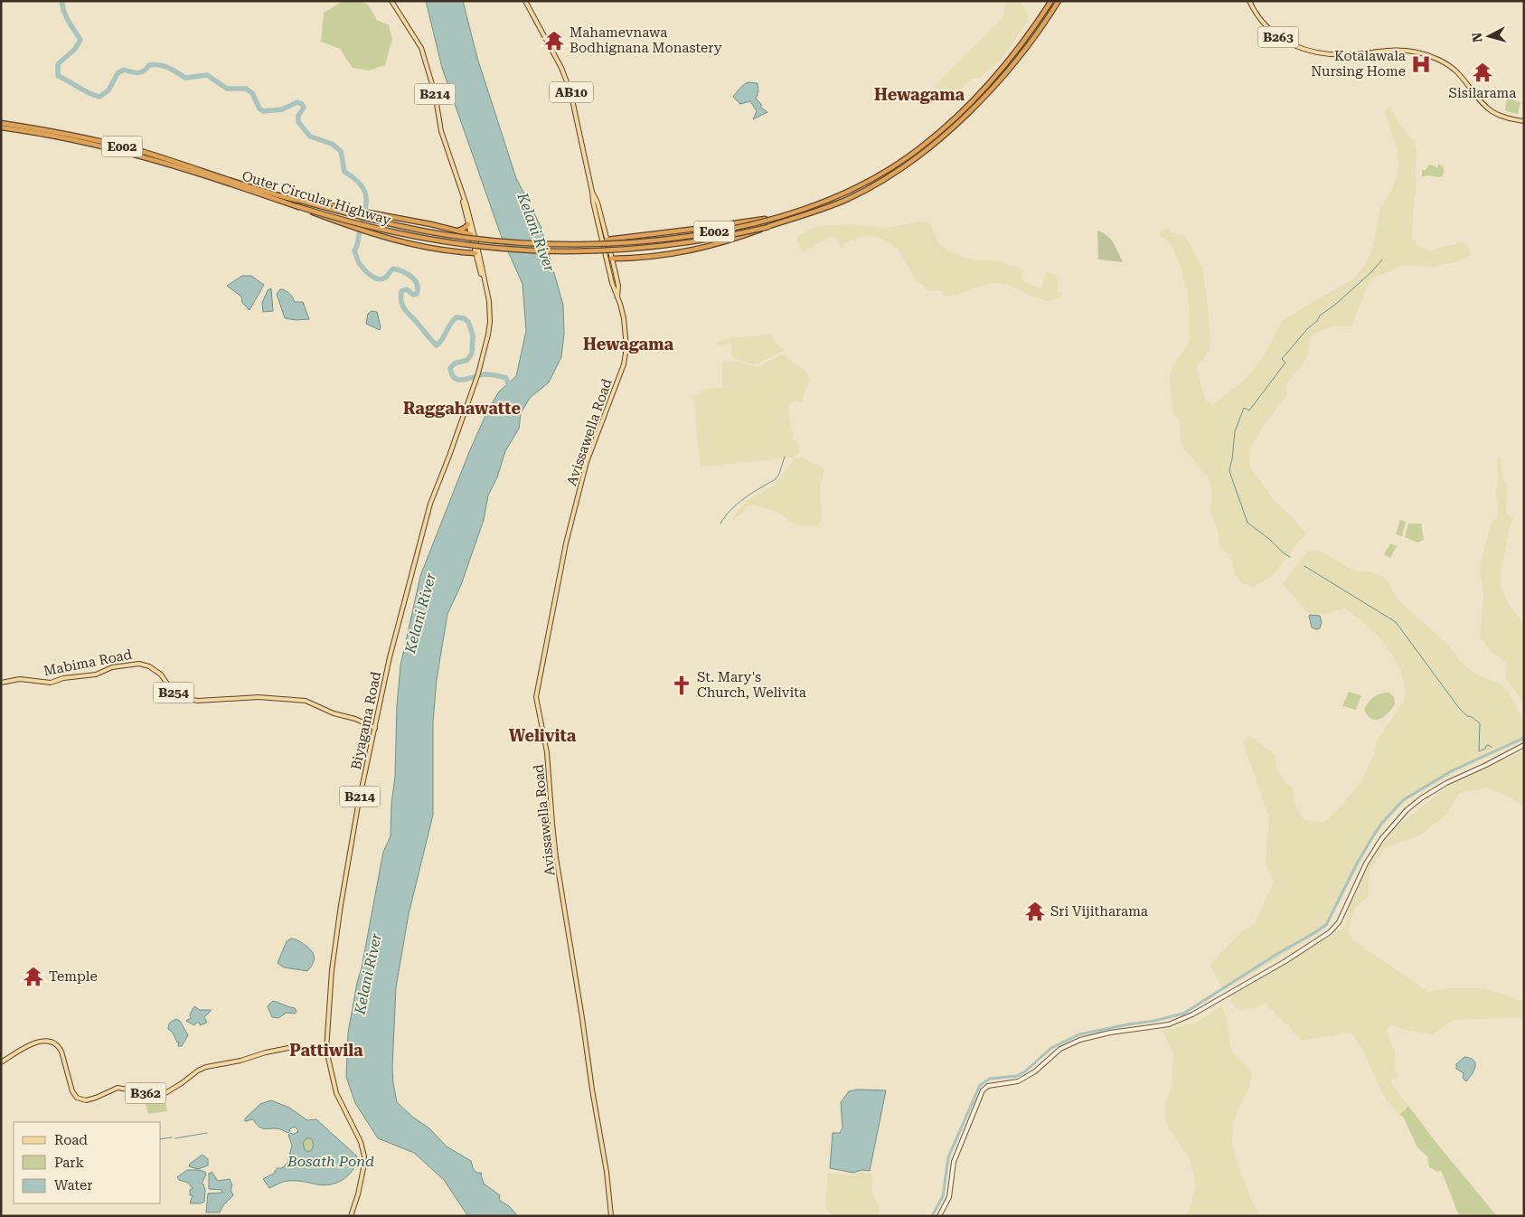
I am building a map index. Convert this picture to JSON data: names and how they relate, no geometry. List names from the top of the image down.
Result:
{
  "streets": {
    "highway": ["E002", "Outer Circular Highway"],
    "main road": [
      "B263",
      "AB10",
      "B214",
      "Avissawella Road",
      "Mabima Road",
      "B254",
      "Biyagama Road",
      "B362"
    ]
  },
  "crossings": [
    ["Mabima Road", "Biyagama Road"],
    ["Biyagama Road", "B362"]
  ],
  "districts": [
    "Hewagama",
    "Hewagama",
    "Raggahawatte",
    "Welivita",
    "Pattiwila"
  ],
  "water": ["Kelani River", "Bosath Pond"],
  "places": {
    "temple": [
      "Mahamevnawa Bodhignana Monastery",
      "Sisilarama",
      "Sri Vijitharama",
      "Temple"
    ],
    "hospital": ["Kotalawala Nursing Home"],
    "church": ["St. Mary's Church, Welivita"]
  },
  "legend": ["Road", "Park", "Water"],
  "north": "left"
}
